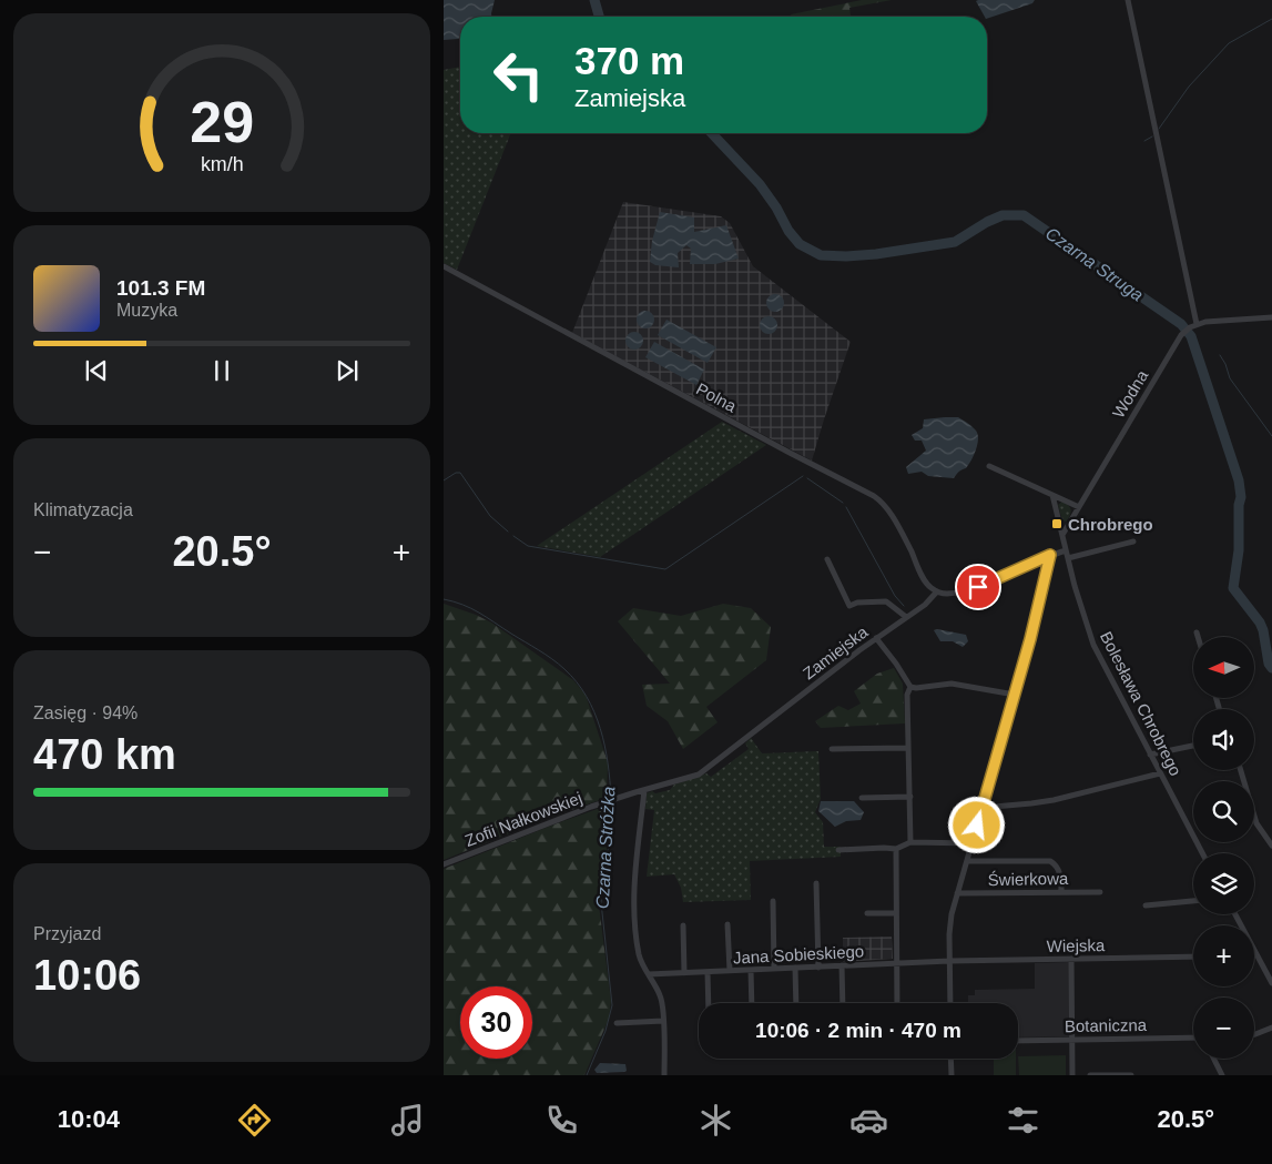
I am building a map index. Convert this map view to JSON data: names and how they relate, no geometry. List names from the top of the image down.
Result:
{
  "streets": {
    "street": [
      "Wodna",
      "Polna",
      "Zamiejska",
      "Bolesława Chrobrego",
      "Zofii Nałkowskiej",
      "Świerkowa",
      "Wiejska",
      "Jana Sobieskiego",
      "Botaniczna"
    ]
  },
  "crossings": [
    ["Polna", "Zamiejska"],
    ["Zamiejska", "Zofii Nałkowskiej"],
    ["Wiejska", "Jana Sobieskiego"]
  ],
  "water": ["Czarna Struga", "Czarna Stróżka"],
  "places": {
    "transit": ["Chrobrego"]
  },
  "north": "left",
  "page": {
    "turn": ["370 m", "Zamiejska"],
    "song": ["101.3 FM", "Muzyka"],
    "tile": [
      "Klimatyzacja",
      ["Zasięg · 94%", "470 km"],
      ["Przyjazd", "10:06"]
    ],
    "heat": ["−", "20.5°", "+"],
    "map_buttons": ["+", "−"],
    "limit": "30",
    "trip": "10:06 · 2 min · 470 m",
    "tabs": ["10:04", "20.5°"],
    "gauge": ["29", "km/h"]
  }
}
